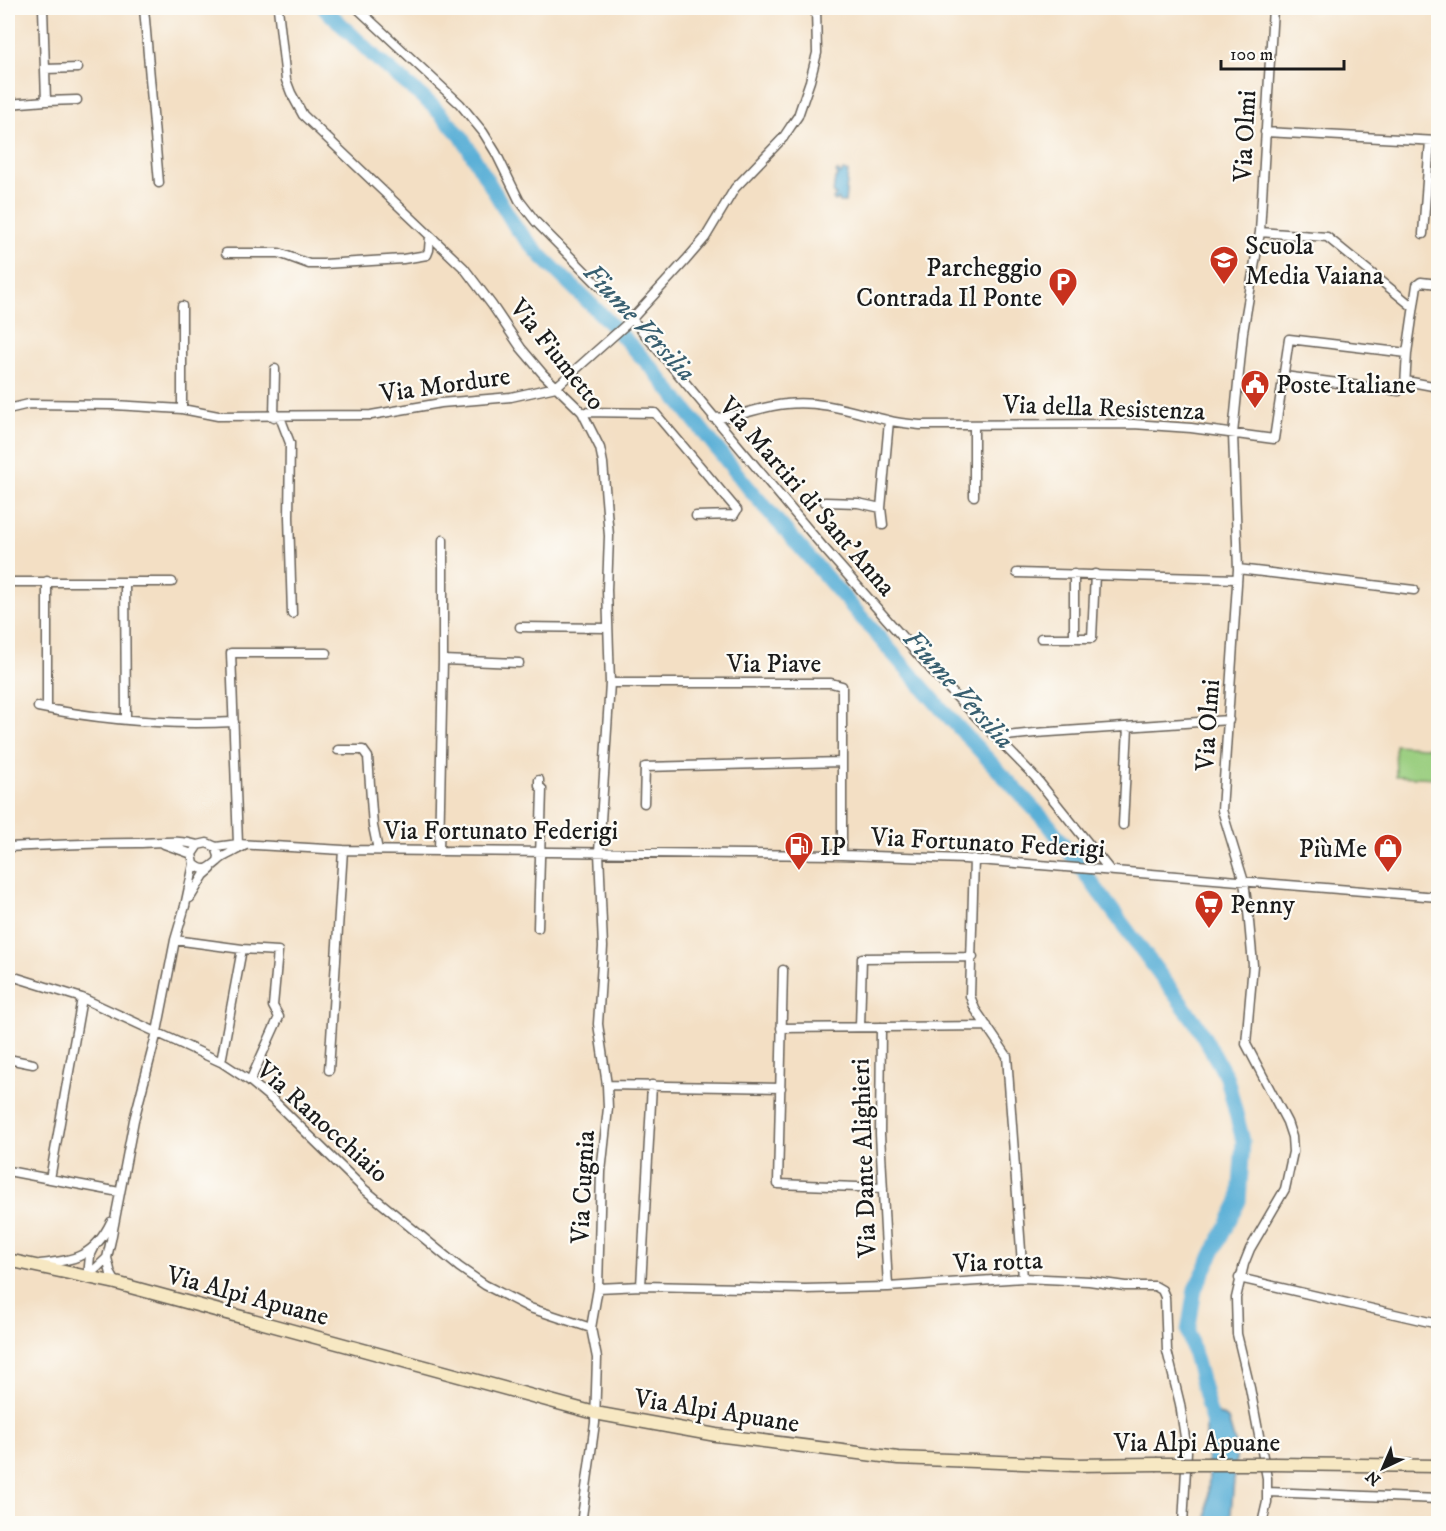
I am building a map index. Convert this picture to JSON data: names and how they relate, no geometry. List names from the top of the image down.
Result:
{
  "streets": {
    "main road": ["Via Alpi Apuane"],
    "street": [
      "Via Olmi",
      "Via Fiumetto",
      "Via Mordure",
      "Via della Resistenza",
      "Via Martiri di Sant'Anna",
      "Via Piave",
      "Via Fortunato Federigi",
      "Via Ranocchiaio",
      "Via Dante Alighieri",
      "Via Cugnia",
      "Via rotta"
    ]
  },
  "crossings": [
    ["Via Olmi", "Via della Resistenza"],
    ["Via Olmi", "Via Fortunato Federigi"],
    ["Via Fiumetto", "Via Mordure"],
    ["Via Fiumetto", "Via Piave"],
    ["Via Fiumetto", "Via Fortunato Federigi"],
    ["Via Fiumetto", "Via Cugnia"],
    ["Via Mordure", "Via Martiri di Sant'Anna"],
    ["Via della Resistenza", "Via Martiri di Sant'Anna"],
    ["Via Martiri di Sant'Anna", "Via Fortunato Federigi"],
    ["Via Piave", "Via Fortunato Federigi"],
    ["Via Fortunato Federigi", "Via Cugnia"],
    ["Via Ranocchiaio", "Via Cugnia"],
    ["Via Dante Alighieri", "Via rotta"],
    ["Via Cugnia", "Via rotta"],
    ["Via Cugnia", "Via Alpi Apuane"]
  ],
  "water": ["Fiume Versilia"],
  "places": {
    "school or university": ["Scuola Media Vaiana"],
    "parking": ["Parcheggio Contrada Il Ponte"],
    "public building": ["Poste Italiane"],
    "fuel station": ["IP"],
    "shop": ["PiùMe"],
    "supermarket": ["Penny"]
  },
  "scale_bar": "100 m",
  "north": "bottom left"
}
